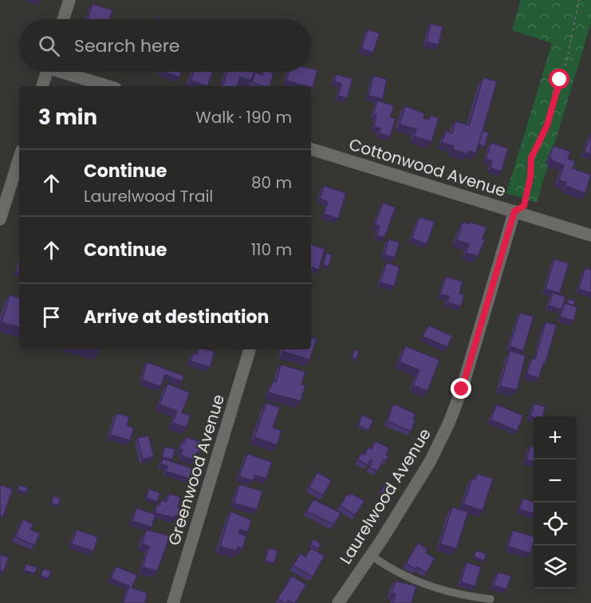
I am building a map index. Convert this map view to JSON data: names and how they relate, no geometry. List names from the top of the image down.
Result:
{
  "streets": {
    "street": ["Cottonwood Avenue", "Greenwood Avenue", "Laurelwood Avenue"]
  },
  "crossings": [
    ["Cottonwood Avenue", "Laurelwood Avenue"]
  ],
  "page": {
    "search": "Search here",
    "heading": ["3 min", "Walk · 190 m"],
    "list": [
      ["Continue", "Laurelwood Trail", "80 m"],
      ["Continue", "110 m"],
      "Arrive at destination"
    ],
    "map_buttons": ["+", "−"]
  }
}
